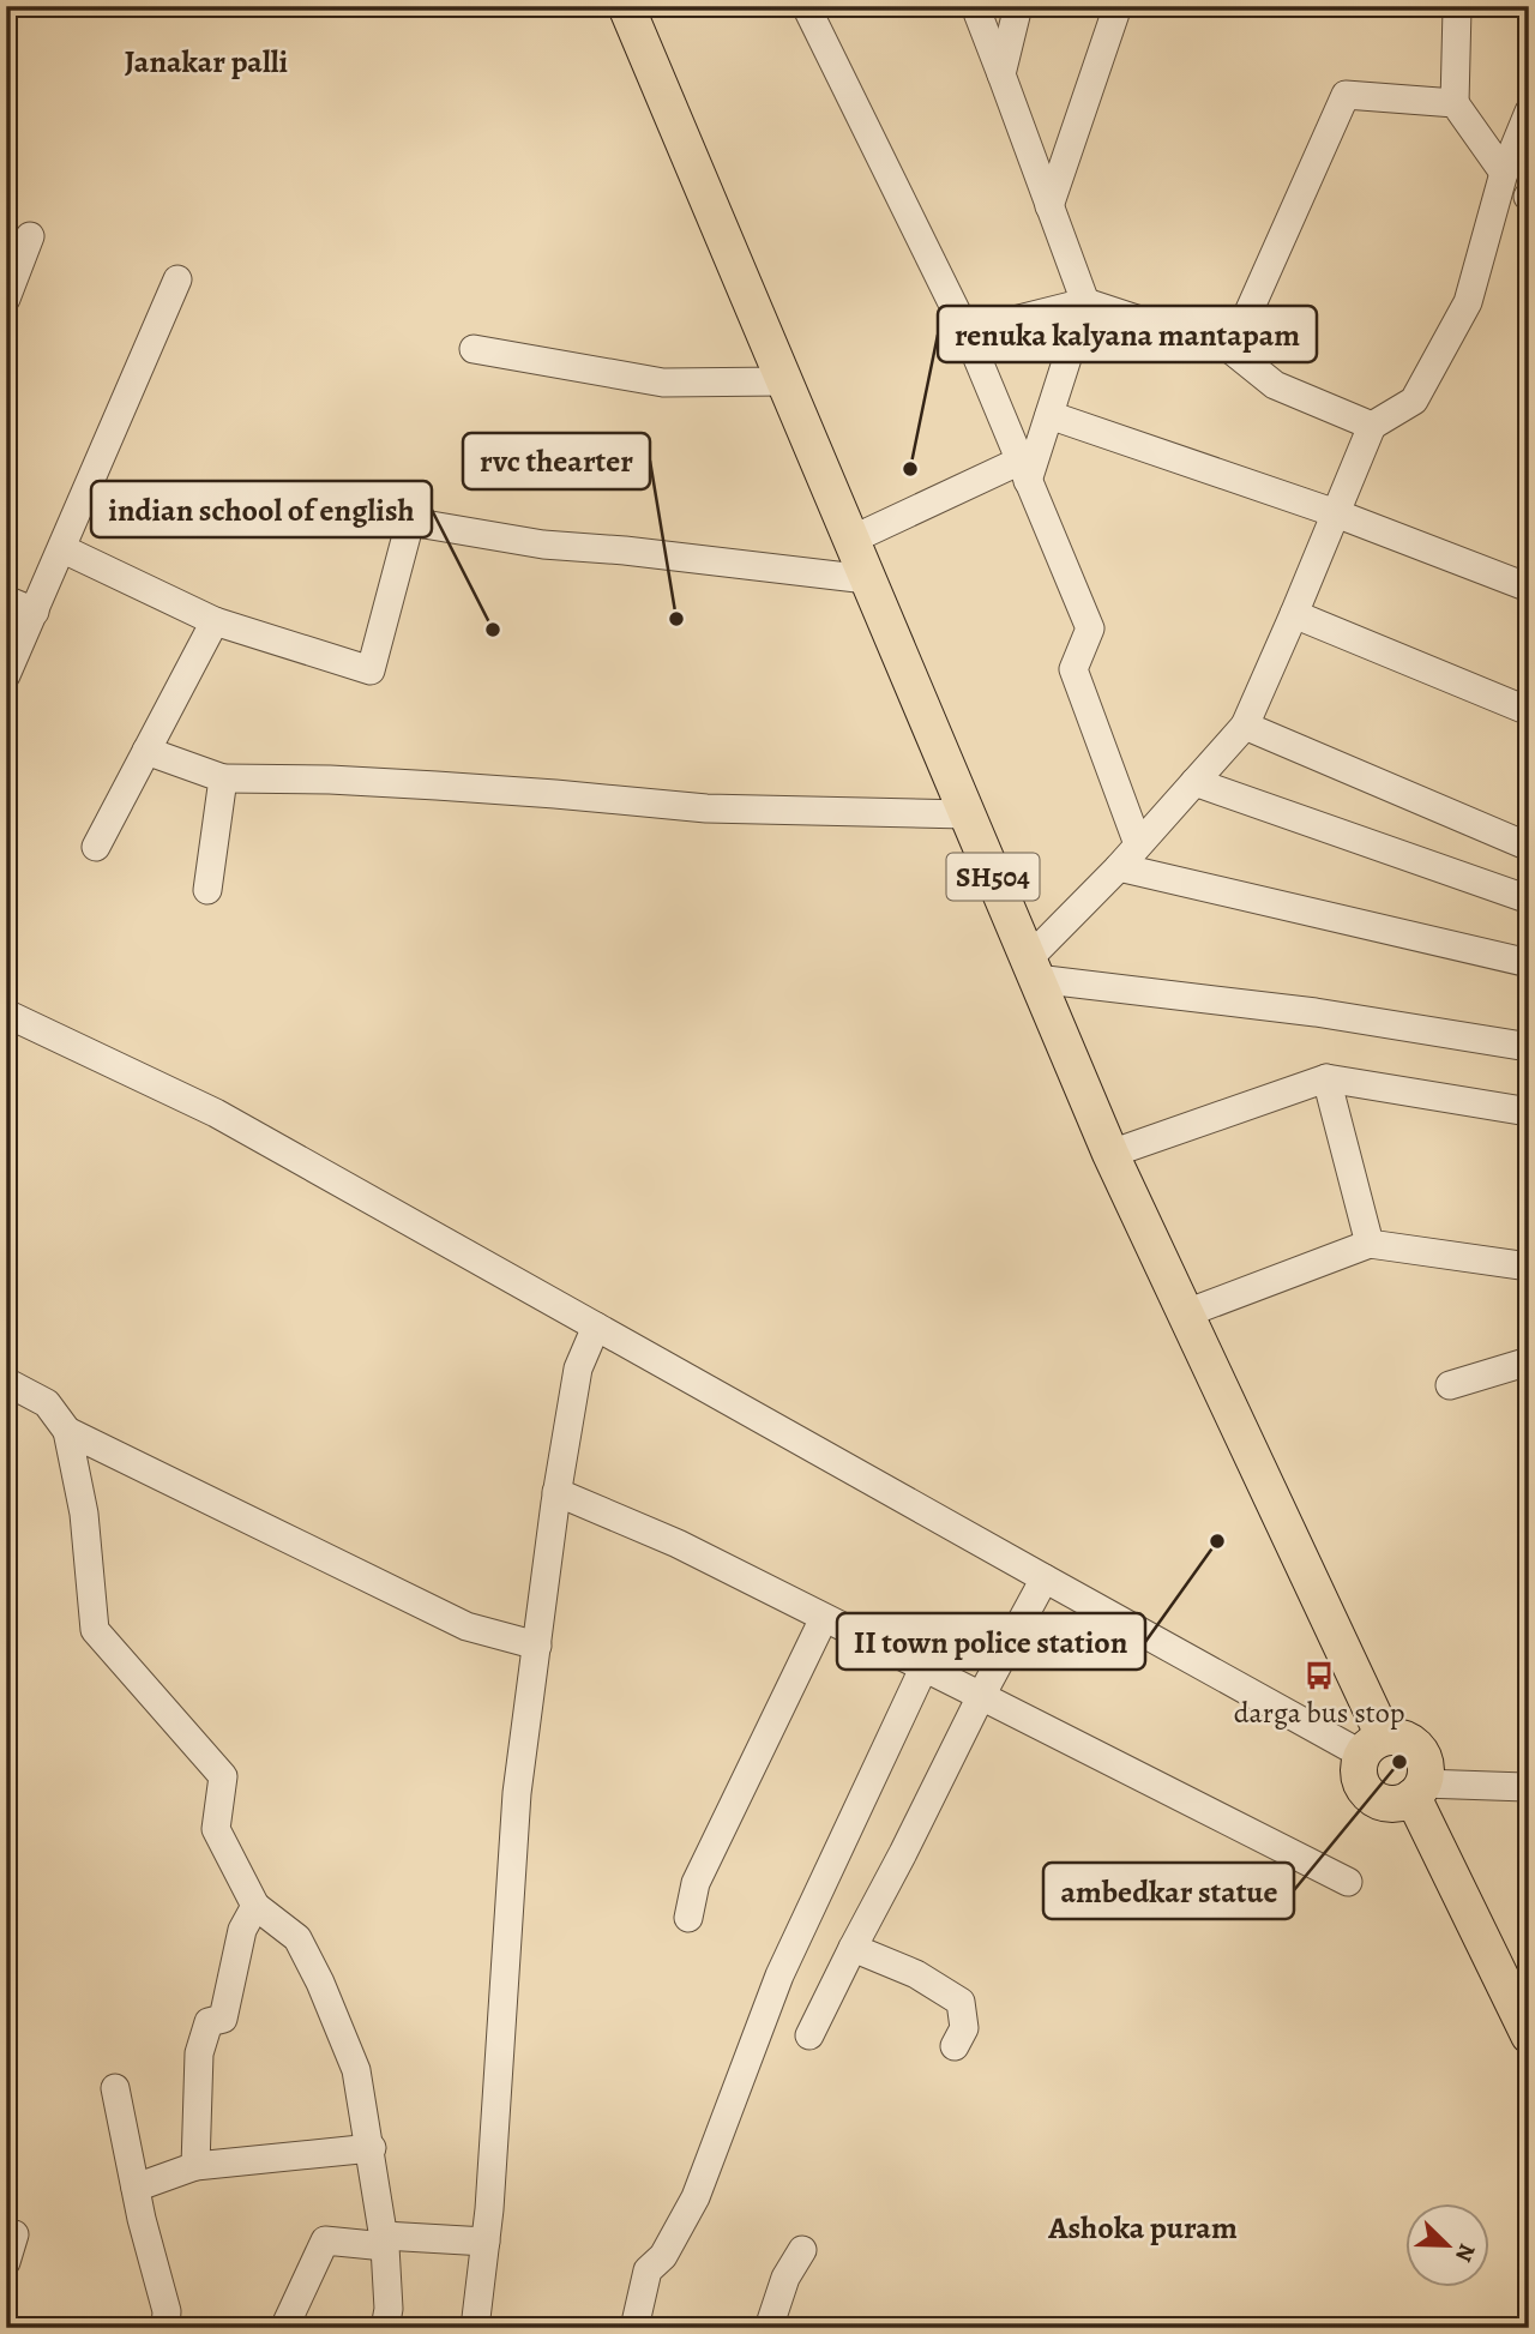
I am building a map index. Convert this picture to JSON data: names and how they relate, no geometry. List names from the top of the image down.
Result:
{
  "streets": {
    "main road": ["SH504"]
  },
  "districts": ["Janakar palli", "Ashoka puram"],
  "places": {
    "other": [
      "renuka kalyana mantapam",
      "rvc thearter",
      "indian school of english",
      "II town police station",
      "ambedkar statue"
    ],
    "bus stop": ["darga bus stop"]
  },
  "north": "bottom right"
}
